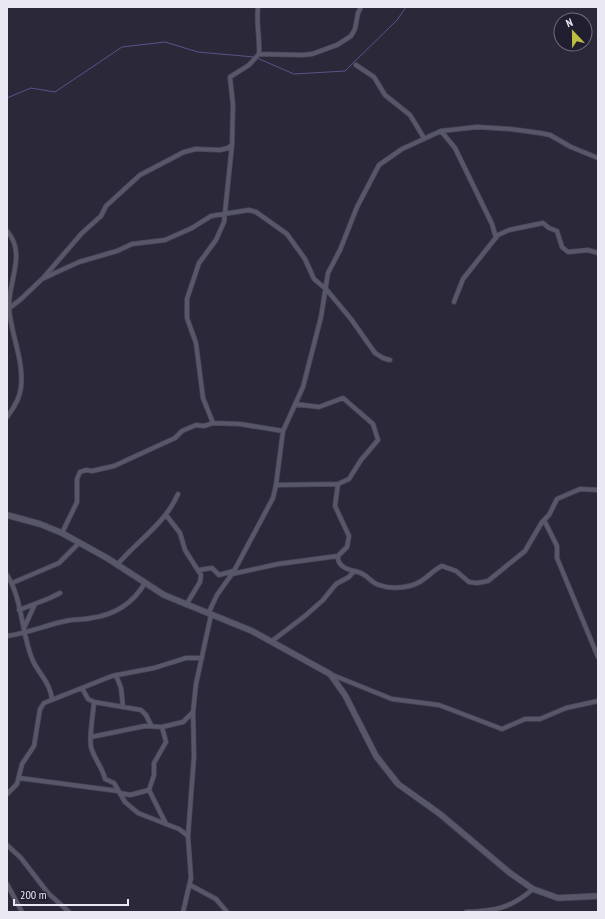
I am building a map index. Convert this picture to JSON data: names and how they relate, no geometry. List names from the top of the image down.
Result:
{
  "scale_bar": "200 m",
  "north": "top"
}
